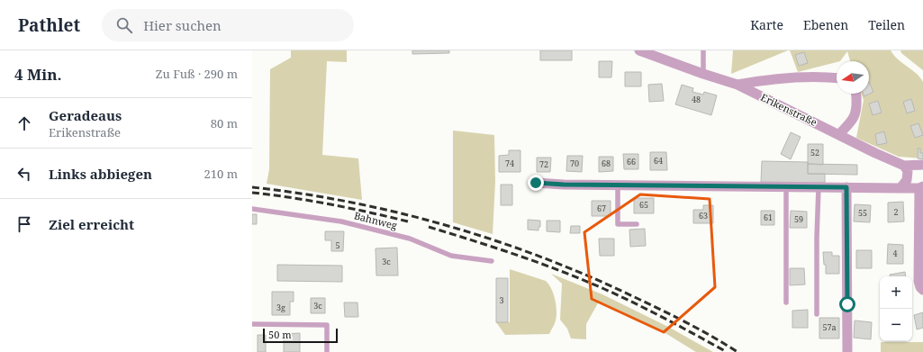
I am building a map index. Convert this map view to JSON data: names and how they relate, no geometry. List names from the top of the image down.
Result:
{
  "streets": {
    "street": ["Erikenstraße"],
    "lane": ["Bahnweg"]
  },
  "house_numbers": [
    "48",
    "52",
    "64",
    "66",
    "74",
    "70",
    "68",
    "72",
    "65",
    "67",
    "2",
    "55",
    "63",
    "61",
    "59",
    "5",
    "4",
    "3c",
    "3",
    "3c",
    "3g",
    "57a"
  ],
  "scale_bar": "50 m",
  "north": "left",
  "page": {
    "header": "Pathlet",
    "search": "Hier suchen",
    "nav": ["Karte", "Ebenen", "Teilen"],
    "heading": ["4 Min.", "Zu Fuß · 290 m"],
    "list": [
      ["Geradeaus", "Erikenstraße", "80 m"],
      ["Links abbiegen", "210 m"],
      "Ziel erreicht"
    ],
    "map_buttons": ["+", "−"],
    "scale": "50 m"
  }
}
